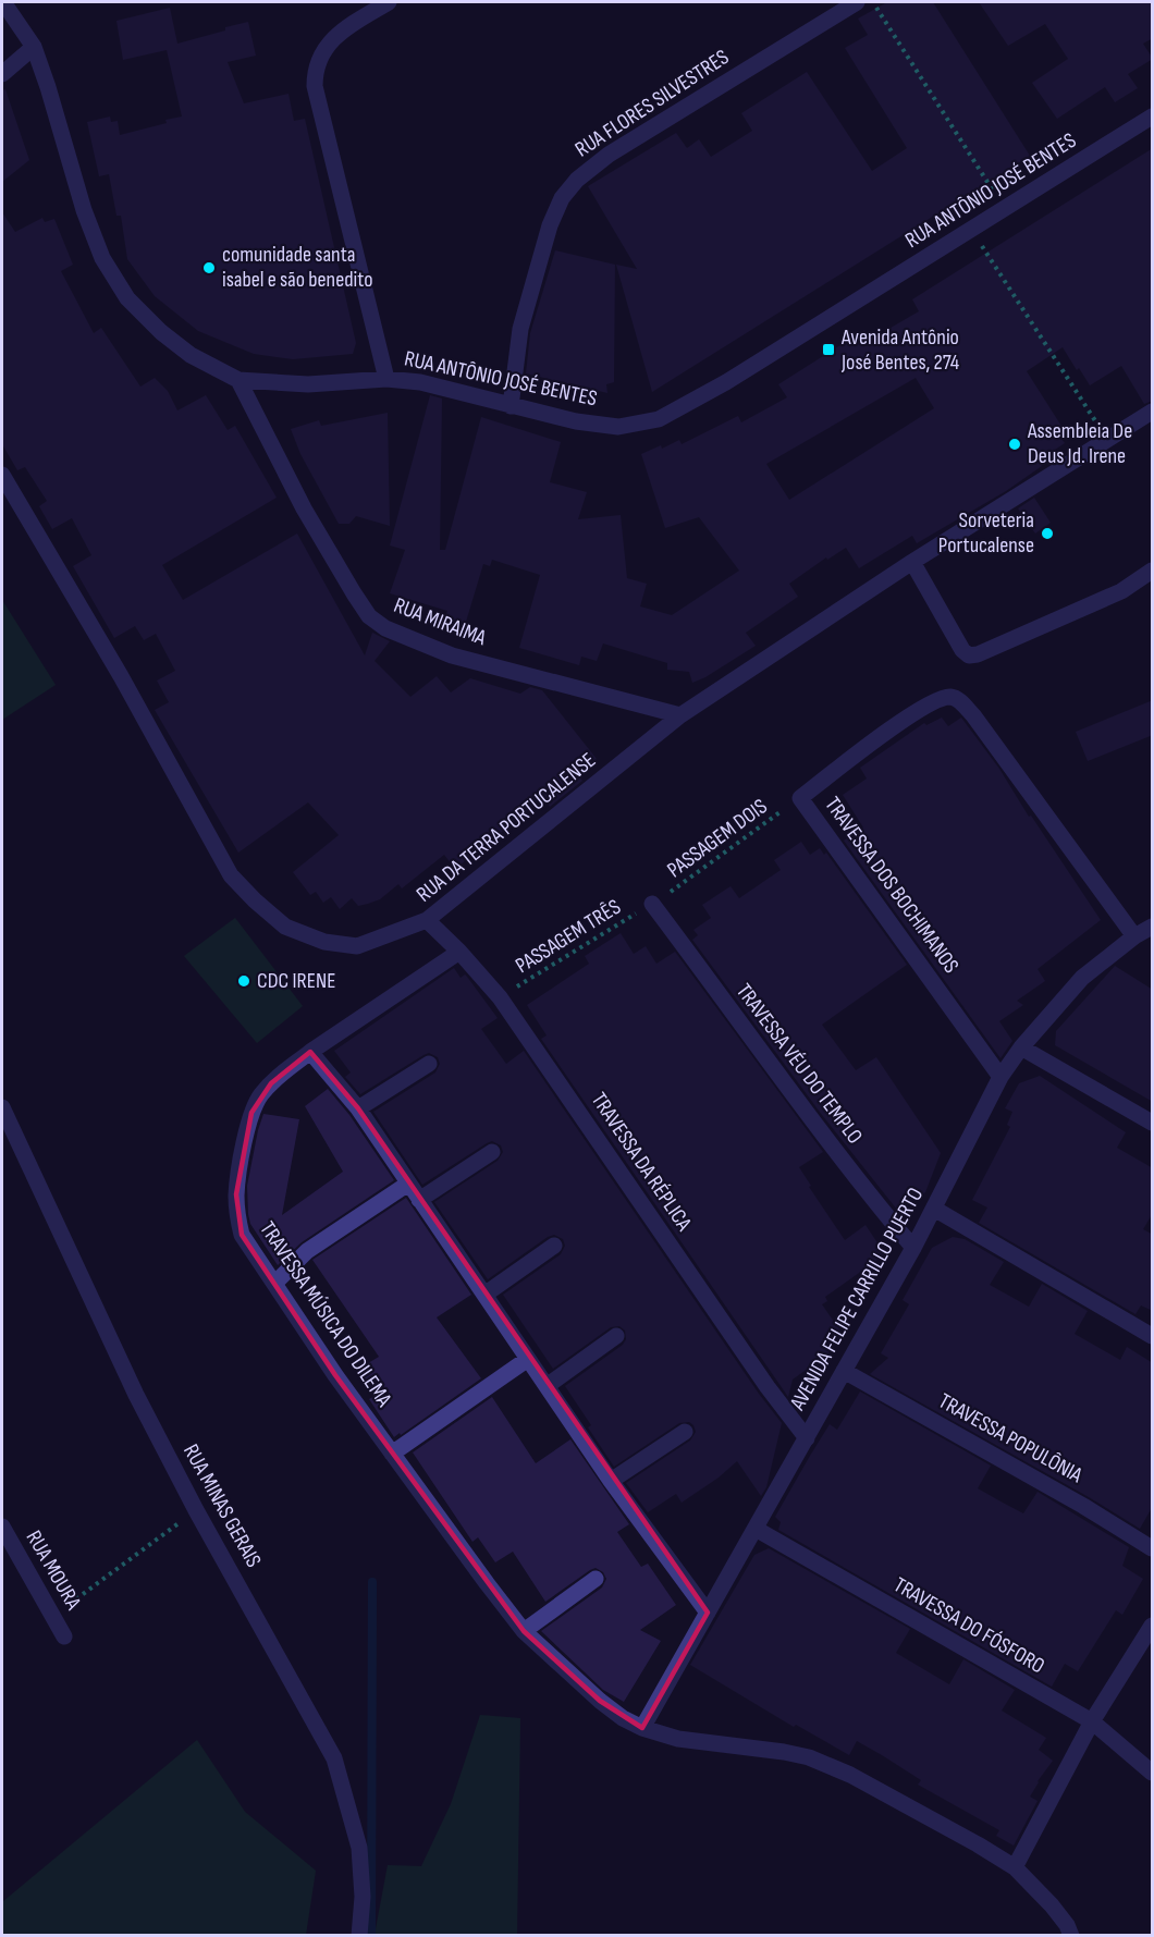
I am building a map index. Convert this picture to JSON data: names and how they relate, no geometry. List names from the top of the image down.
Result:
{
  "streets": {
    "street": [
      "RUA FLORES SILVESTRES",
      "RUA ANTÔNIO JOSÉ BENTES",
      "RUA MIRAIMA",
      "RUA DA TERRA PORTUCALENSE",
      "TRAVESSA DOS BOCHIMANOS",
      "TRAVESSA VÉU DO TEMPLO",
      "TRAVESSA DA RÉPLICA",
      "AVENIDA FELIPE CARRILLO PUERTO",
      "TRAVESSA MÚSICA DO DILEMA",
      "TRAVESSA POPULÔNIA",
      "RUA MINAS GERAIS",
      "RUA MOURA",
      "TRAVESSA DO FÓSFORO"
    ],
    "path": ["PASSAGEM DOIS", "PASSAGEM TRÊS"]
  },
  "crossings": [
    ["RUA FLORES SILVESTRES", "RUA ANTÔNIO JOSÉ BENTES"],
    ["RUA ANTÔNIO JOSÉ BENTES", "RUA MIRAIMA"],
    ["RUA MIRAIMA", "RUA DA TERRA PORTUCALENSE"],
    ["RUA DA TERRA PORTUCALENSE", "TRAVESSA DA RÉPLICA"],
    ["PASSAGEM DOIS", "TRAVESSA DOS BOCHIMANOS"],
    ["PASSAGEM DOIS", "PASSAGEM TRÊS"],
    ["PASSAGEM DOIS", "TRAVESSA VÉU DO TEMPLO"],
    ["TRAVESSA DOS BOCHIMANOS", "AVENIDA FELIPE CARRILLO PUERTO"],
    ["PASSAGEM TRÊS", "TRAVESSA VÉU DO TEMPLO"],
    ["PASSAGEM TRÊS", "TRAVESSA DA RÉPLICA"],
    ["TRAVESSA VÉU DO TEMPLO", "AVENIDA FELIPE CARRILLO PUERTO"],
    ["TRAVESSA DA RÉPLICA", "AVENIDA FELIPE CARRILLO PUERTO"],
    ["TRAVESSA DA RÉPLICA", "TRAVESSA MÚSICA DO DILEMA"],
    ["AVENIDA FELIPE CARRILLO PUERTO", "TRAVESSA MÚSICA DO DILEMA"],
    ["AVENIDA FELIPE CARRILLO PUERTO", "TRAVESSA POPULÔNIA"],
    ["AVENIDA FELIPE CARRILLO PUERTO", "TRAVESSA DO FÓSFORO"]
  ],
  "places": {
    "other": [
      "comunidade santa isabel e são benedito",
      "Assembleia De Deus Jd. Irene",
      "Sorveteria Portucalense",
      "CDC IRENE"
    ],
    "transit": ["Avenida Antônio José Bentes, 274"]
  }
}
